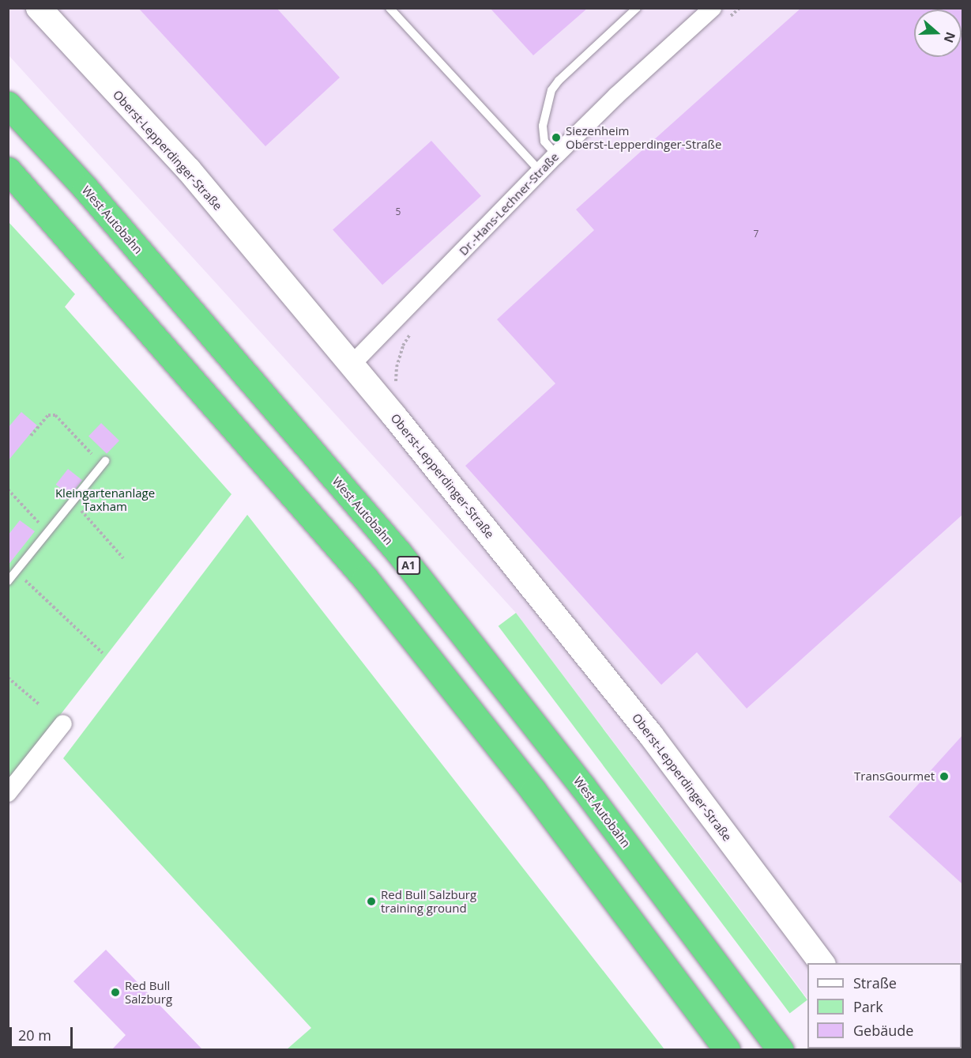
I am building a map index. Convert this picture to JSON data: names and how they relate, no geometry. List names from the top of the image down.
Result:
{
  "streets": {
    "highway": ["West Autobahn", "A1"],
    "street": ["Oberst-Lepperdinger-Straße", "Dr.-Hans-Lechner-Straße"]
  },
  "crossings": [
    ["Oberst-Lepperdinger-Straße", "Dr.-Hans-Lechner-Straße"]
  ],
  "parks": ["Kleingartenanlage Taxham"],
  "places": [
    "Siezenheim Oberst-Lepperdinger-Straße",
    "TransGourmet",
    "Red Bull Salzburg training ground",
    "Red Bull Salzburg"
  ],
  "house_numbers": ["5", "7"],
  "legend": ["Straße", "Park", "Gebäude"],
  "scale_bar": "20 m",
  "north": "right"
}
